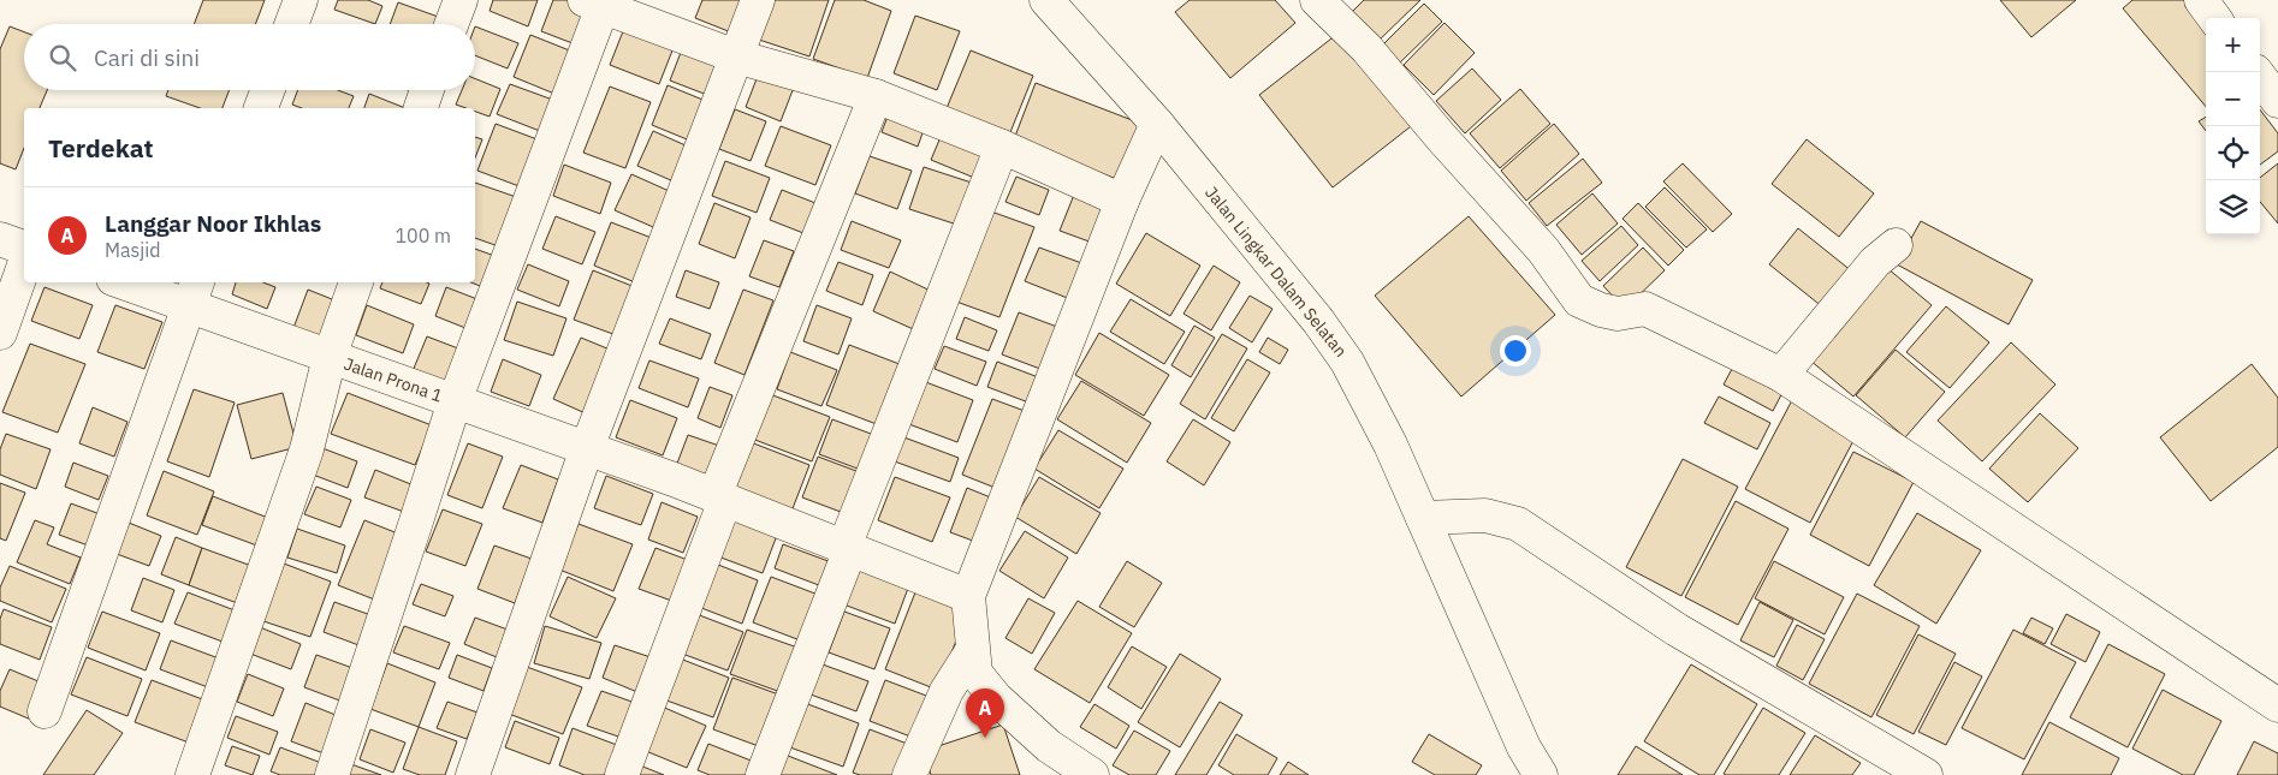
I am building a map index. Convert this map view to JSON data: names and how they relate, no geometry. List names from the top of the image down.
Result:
{
  "streets": {
    "street": ["Jalan Lingkar Dalam Selatan", "Jalan Prona 1"]
  },
  "page": {
    "map_buttons": ["+", "−"],
    "search": "Cari di sini",
    "heading": "Terdekat",
    "list": [
      {
        "mark": "A",
        "name": "Langgar Noor Ikhlas",
        "note": "Masjid",
        "value": "100 m"
      }
    ],
    "pins": "A"
  }
}
